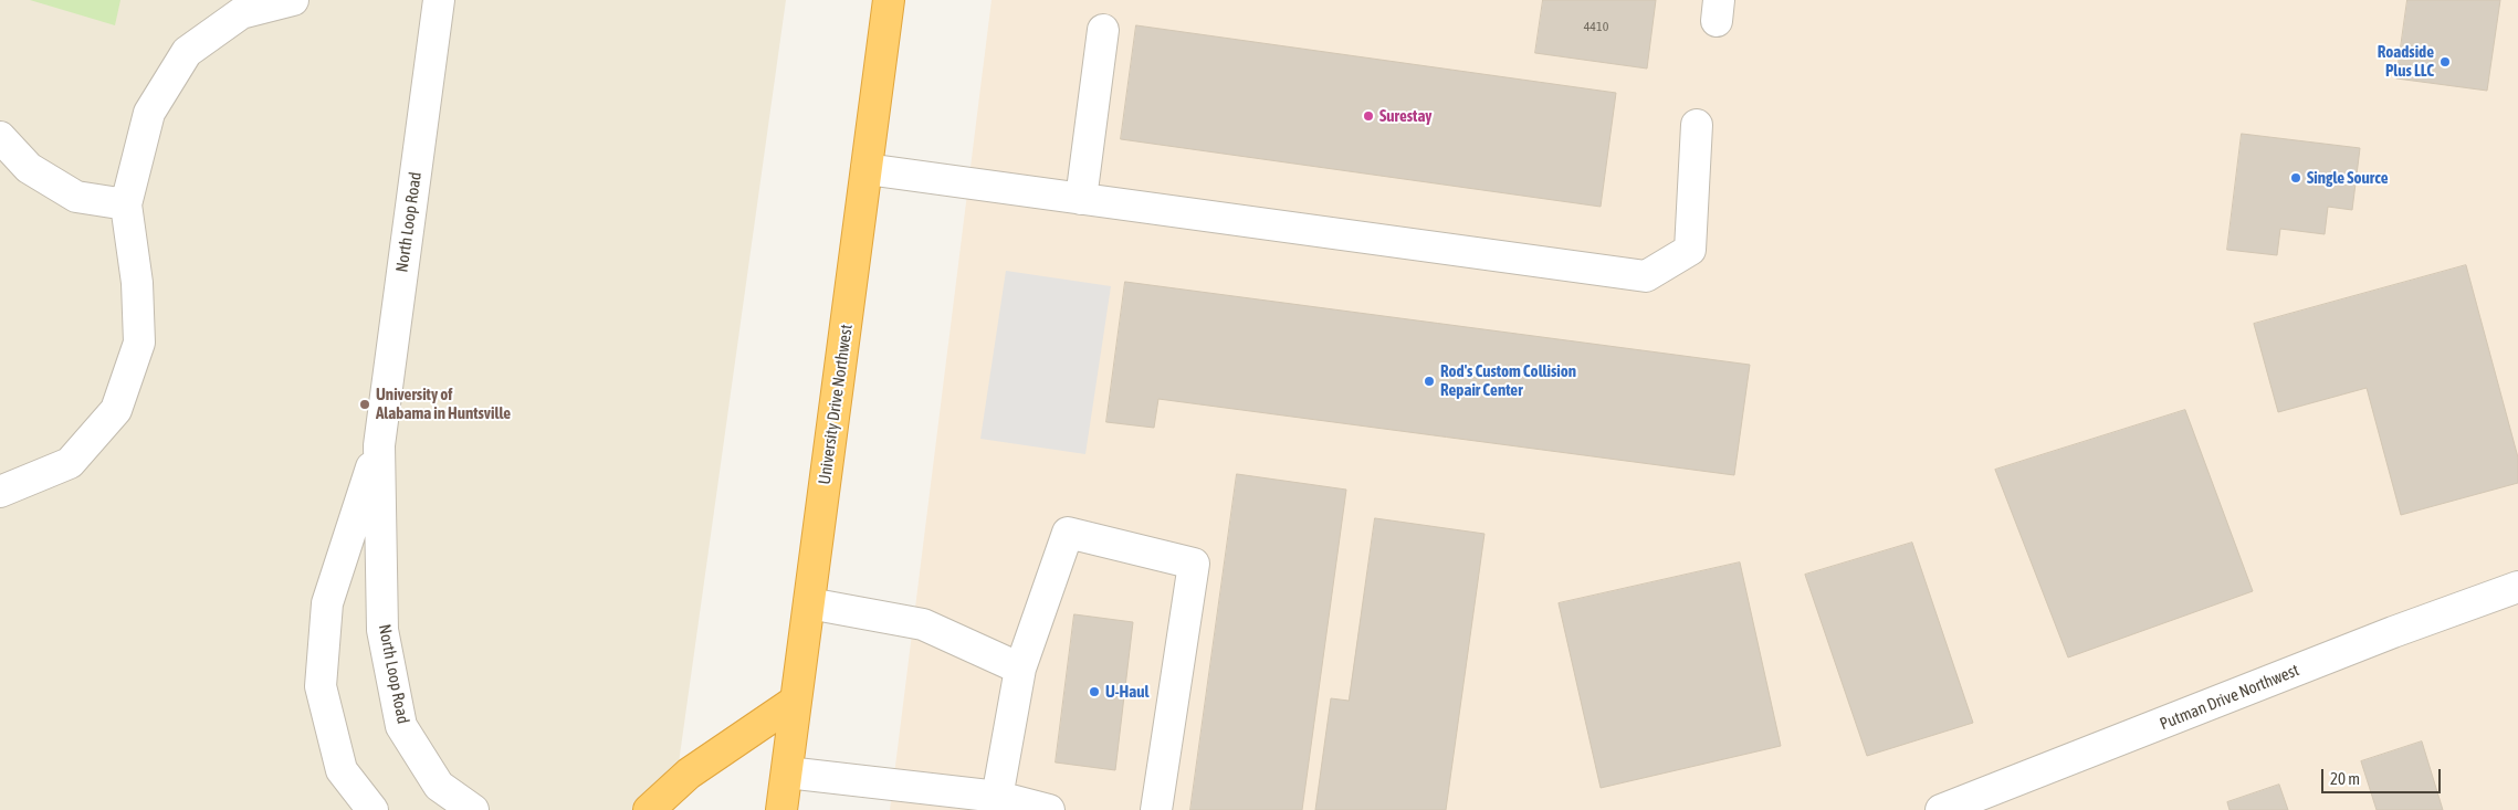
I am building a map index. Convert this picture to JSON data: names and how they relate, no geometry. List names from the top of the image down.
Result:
{
  "streets": {
    "highway": ["University Drive Northwest"],
    "street": ["North Loop Road", "Putman Drive Northwest"]
  },
  "places": [
    "Roadside Plus LLC",
    "Surestay",
    "Single Source",
    "Rod's Custom Collision Repair Center",
    "University of Alabama in Huntsville",
    "U-Haul"
  ],
  "house_numbers": ["4410"],
  "scale_bar": "20 m"
}
